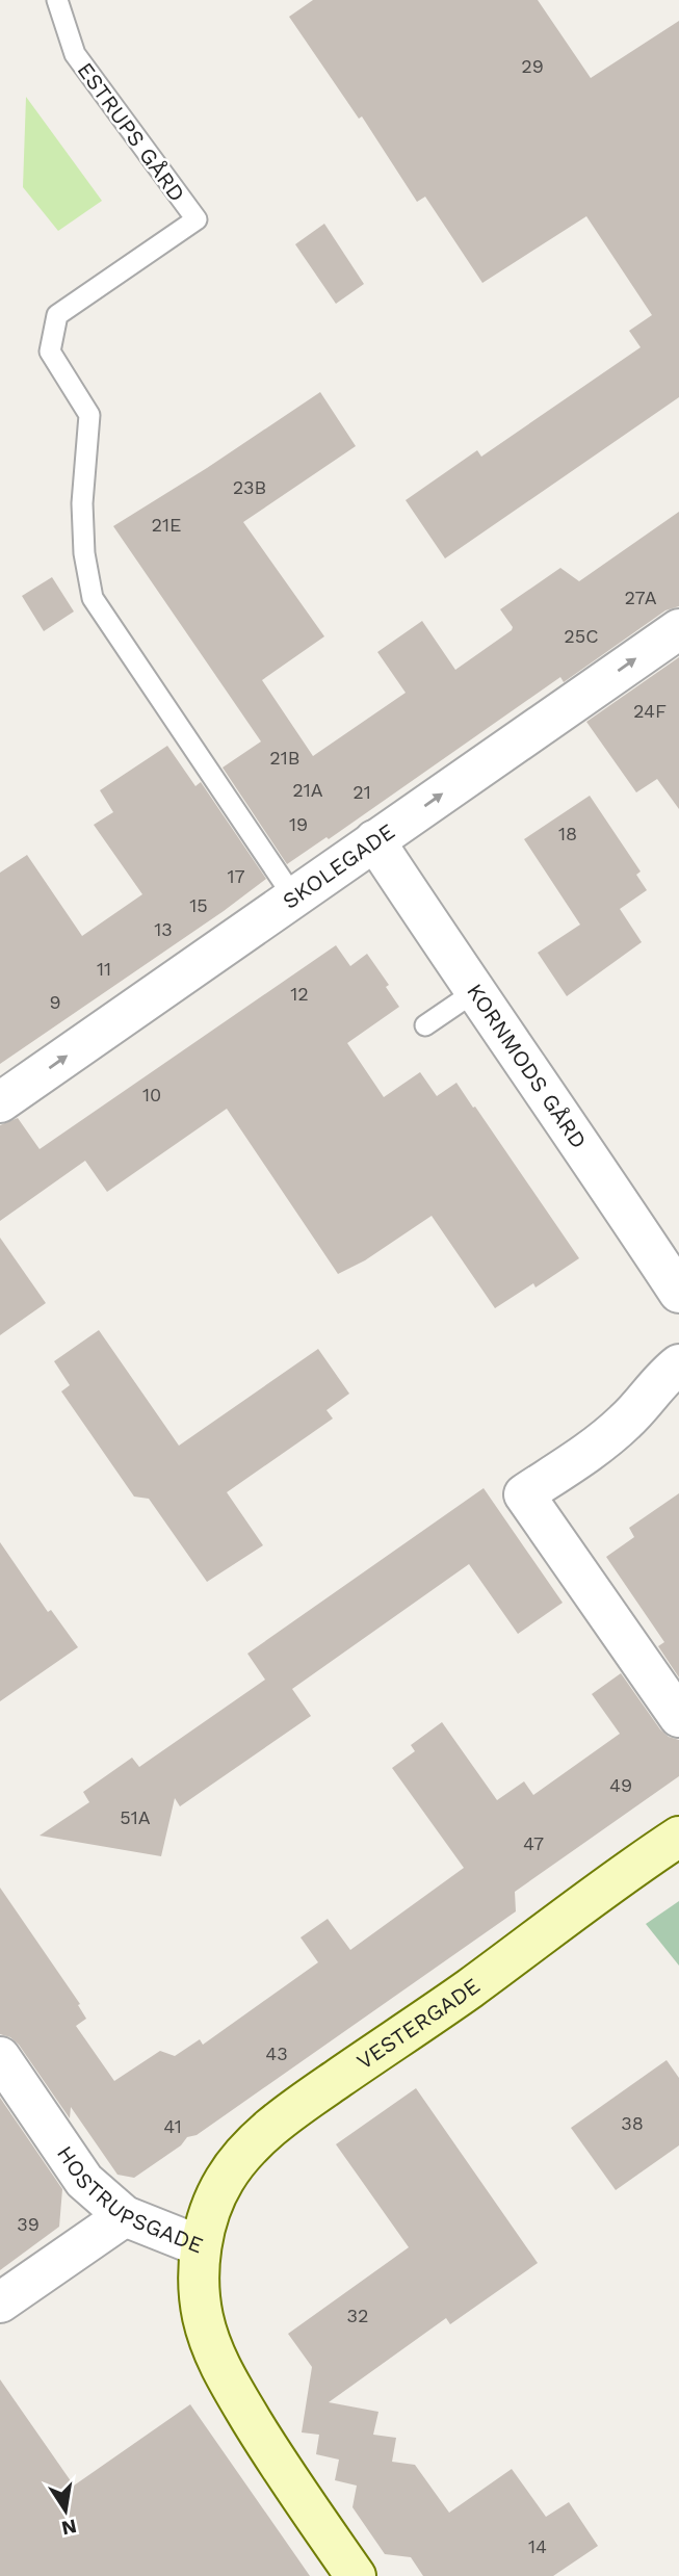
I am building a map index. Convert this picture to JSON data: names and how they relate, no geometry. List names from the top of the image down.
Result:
{
  "streets": {
    "street": [
      "SKOLEGADE",
      "KORNMODS GÅRD",
      "VESTERGADE",
      "HOSTRUPSGADE"
    ],
    "lane": ["ESTRUPS GÅRD"]
  },
  "crossings": [
    ["ESTRUPS GÅRD", "SKOLEGADE"],
    ["SKOLEGADE", "KORNMODS GÅRD"],
    ["VESTERGADE", "HOSTRUPSGADE"]
  ],
  "one_way": ["SKOLEGADE"],
  "house_numbers": [
    "29",
    "23B",
    "21E",
    "27A",
    "25C",
    "24F",
    "21B",
    "21A",
    "21",
    "19",
    "18",
    "17",
    "15",
    "13",
    "11",
    "12",
    "9",
    "10",
    "49",
    "51A",
    "47",
    "43",
    "38",
    "41",
    "39",
    "32",
    "14"
  ],
  "north": "bottom"
}
